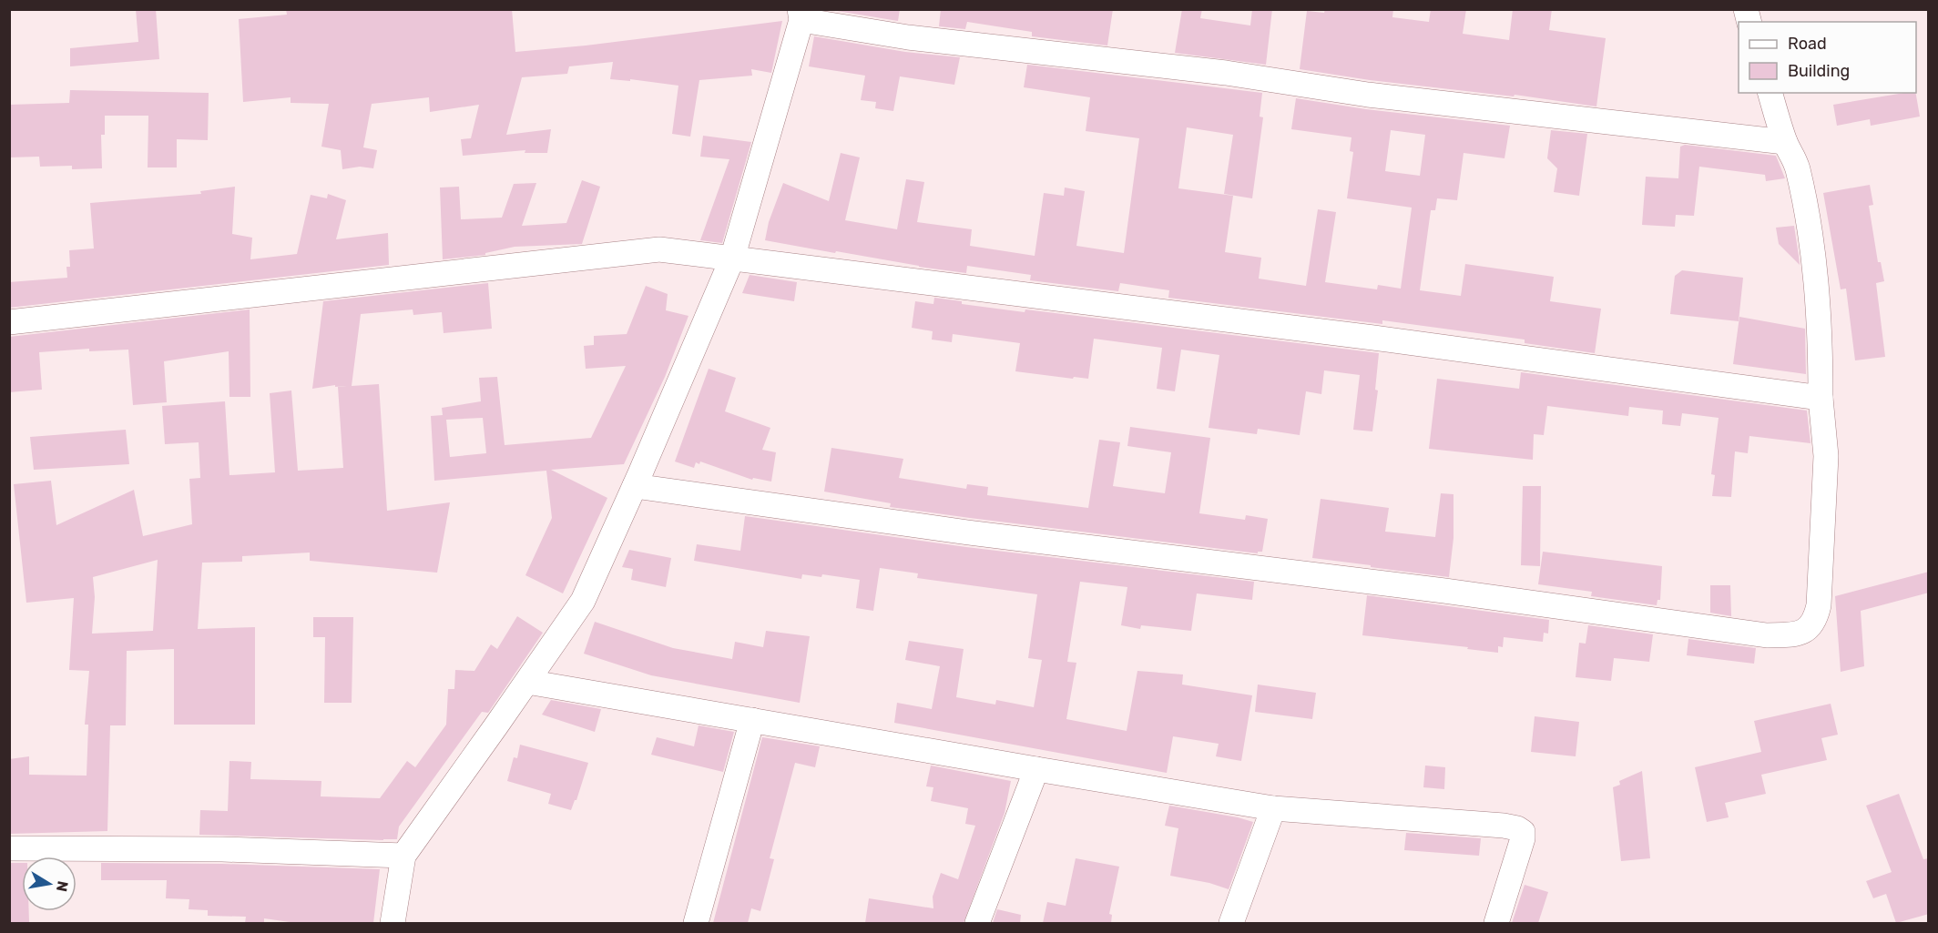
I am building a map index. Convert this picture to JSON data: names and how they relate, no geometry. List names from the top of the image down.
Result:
{
  "legend": ["Road", "Building"],
  "north": "right"
}
